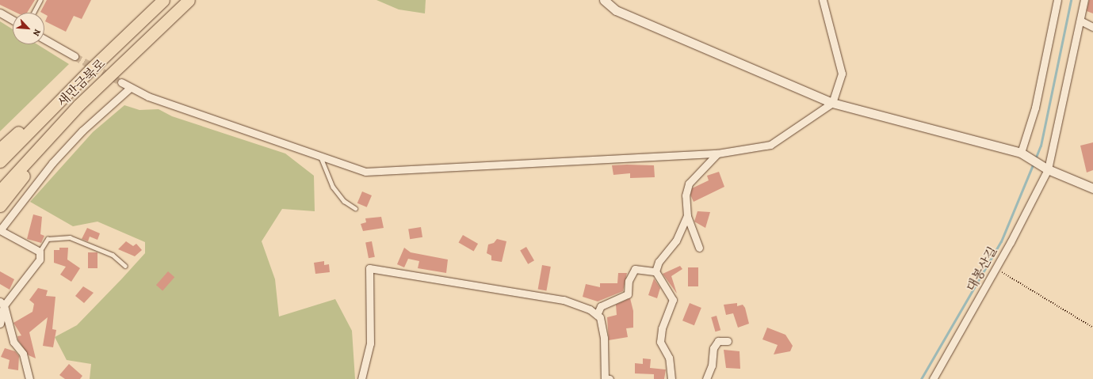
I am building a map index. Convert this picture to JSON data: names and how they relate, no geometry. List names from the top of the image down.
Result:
{
  "streets": {
    "highway": ["새만금북로"],
    "street": ["대봉산길"]
  },
  "north": "bottom right"
}
